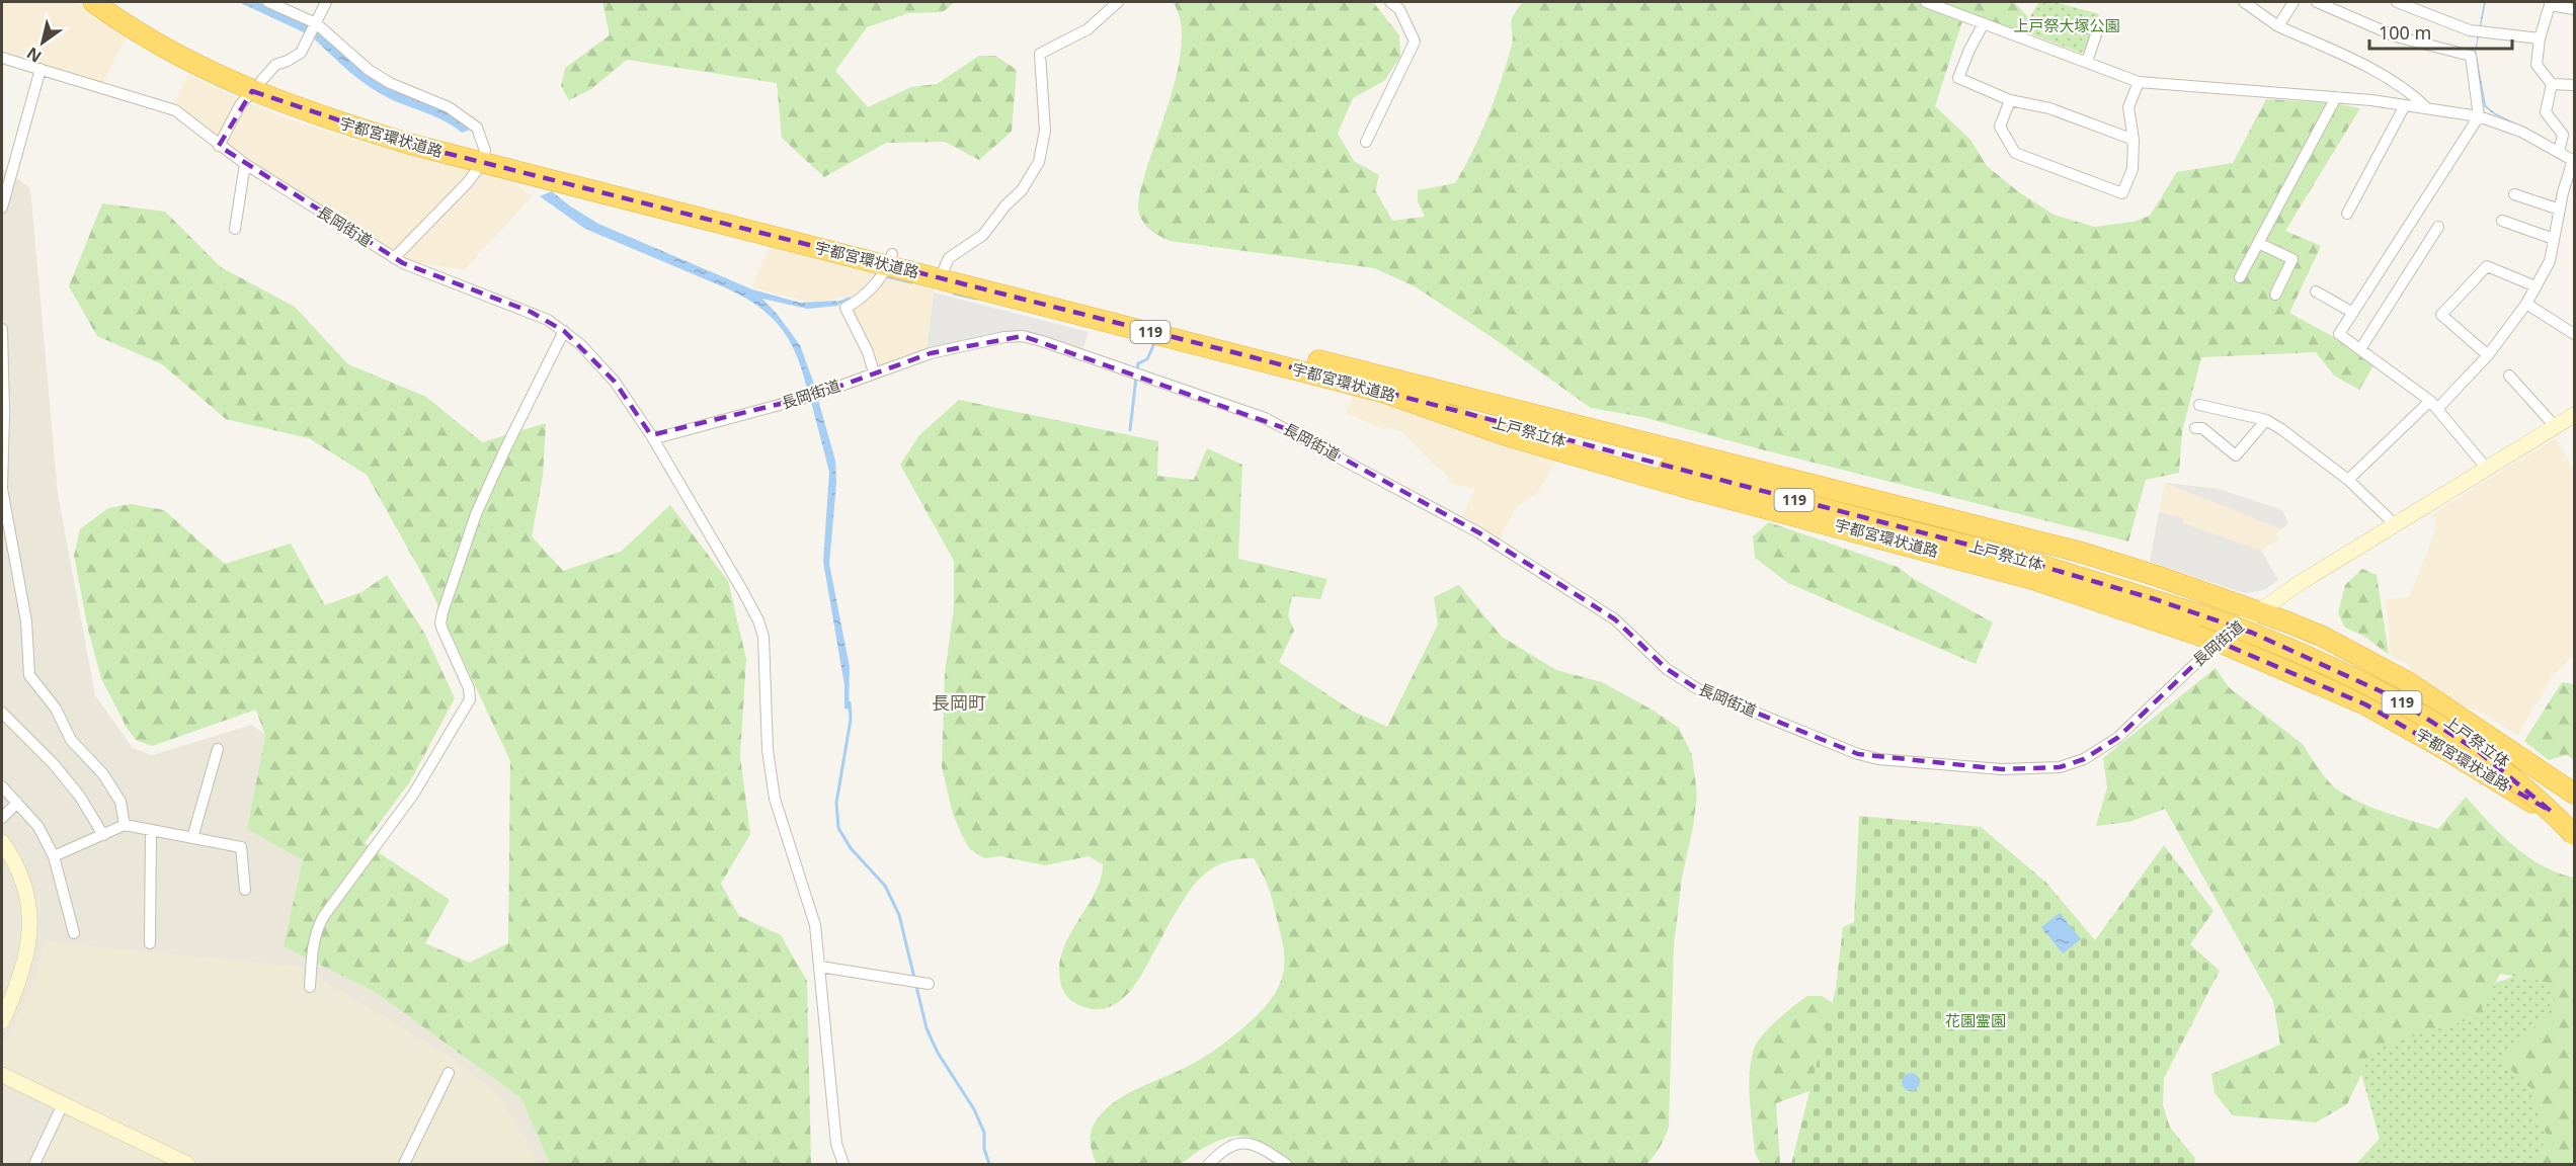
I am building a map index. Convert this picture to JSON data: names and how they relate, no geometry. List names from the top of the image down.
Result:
{
  "streets": {
    "highway": ["宇都宮環状道路", "119", "上戸祭立体"],
    "street": ["長岡街道"]
  },
  "crossings": [
    ["宇都宮環状道路", "長岡街道"],
    ["宇都宮環状道路", "上戸祭立体"]
  ],
  "districts": ["長岡町"],
  "parks": ["上戸祭大塚公園", "花園霊園"],
  "scale_bar": "100 m",
  "north": "bottom left"
}
